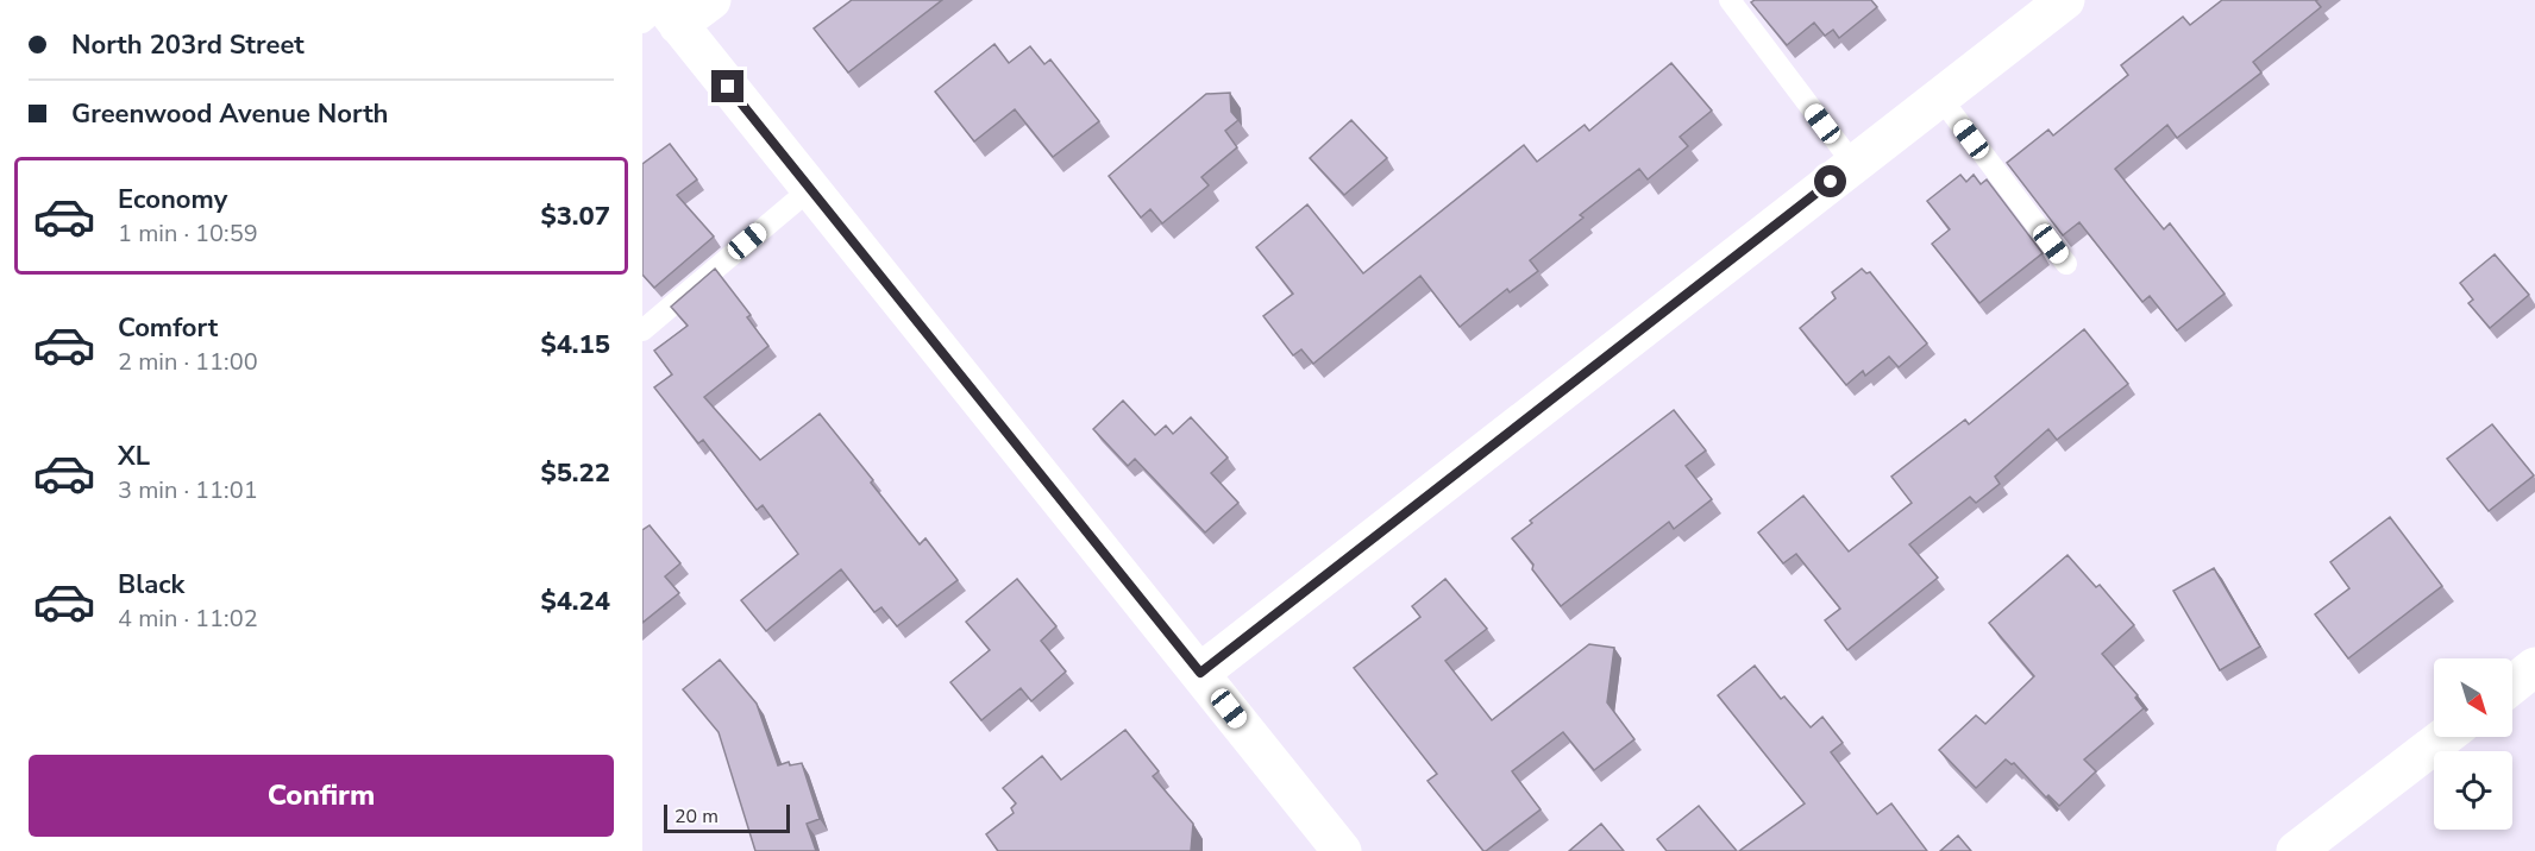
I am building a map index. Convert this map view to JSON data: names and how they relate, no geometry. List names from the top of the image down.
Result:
{
  "scale_bar": "20 m",
  "north": "bottom right",
  "page": {
    "banner": ["North 203rd Street", "Greenwood Avenue North"],
    "list": [
      {
        "name": "Economy",
        "note": "1 min · 10:59",
        "value": "$3.07"
      },
      {
        "name": "Comfort",
        "note": "2 min · 11:00",
        "value": "$4.15"
      },
      {
        "name": "XL",
        "note": "3 min · 11:01",
        "value": "$5.22"
      },
      {
        "name": "Black",
        "note": "4 min · 11:02",
        "value": "$4.24"
      }
    ],
    "buttons": "Confirm",
    "scale": "20 m"
  }
}
